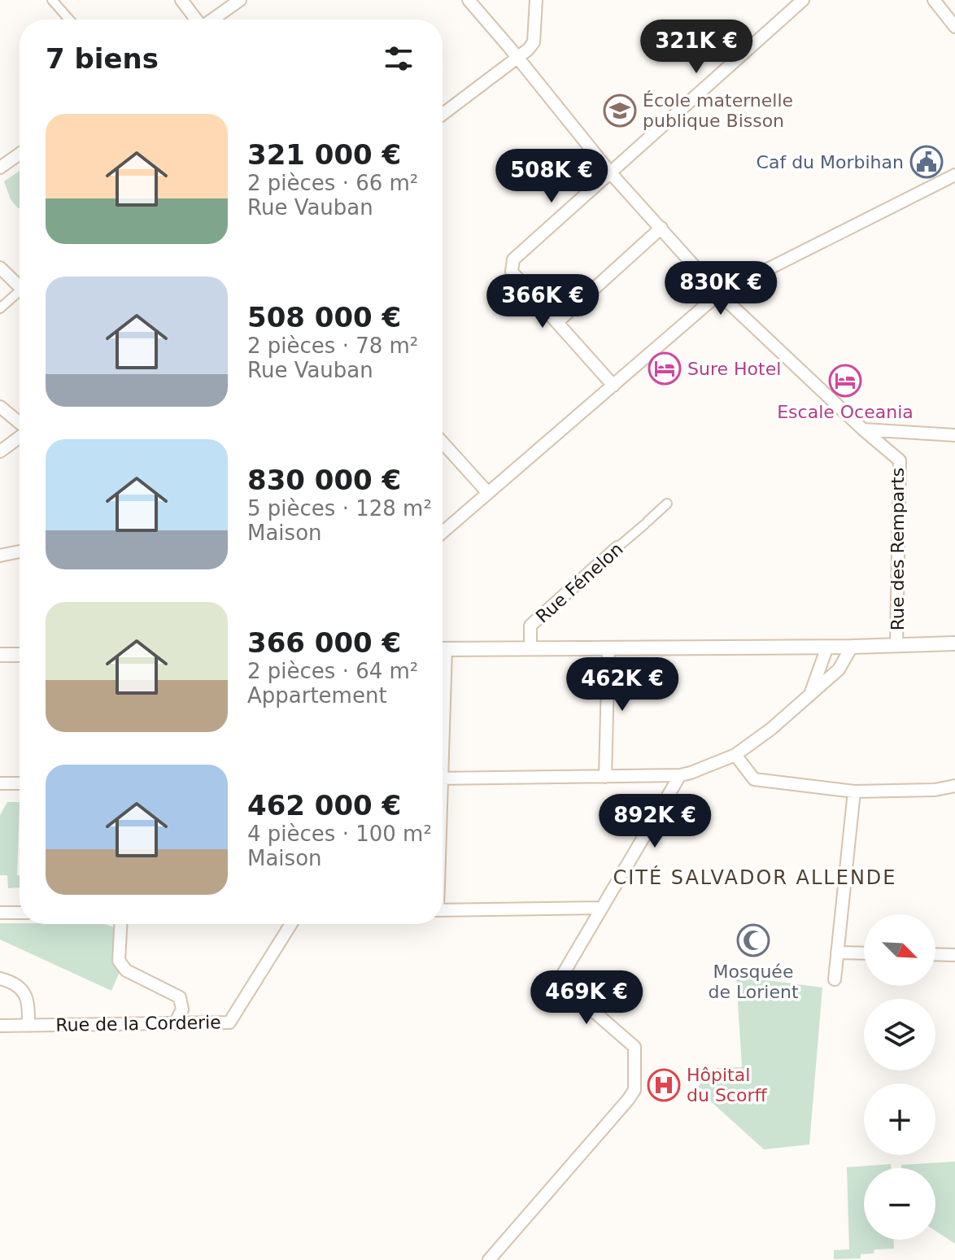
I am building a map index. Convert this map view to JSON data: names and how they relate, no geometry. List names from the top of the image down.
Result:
{
  "streets": {
    "street": ["Rue des Remparts", "Rue Fénelon", "Rue de la Corderie"]
  },
  "districts": ["CITÉ SALVADOR ALLENDE"],
  "places": {
    "school or university": ["École maternelle publique Bisson"],
    "public building": ["Caf du Morbihan"],
    "hotel": ["Sure Hotel", "Escale Oceania"],
    "mosque": ["Mosquée de Lorient"],
    "hospital": ["Hôpital du Scorff"]
  },
  "north": "bottom right",
  "page": {
    "price": [
      "321K €",
      "508K €",
      "830K €",
      "366K €",
      "462K €",
      "892K €",
      "469K €"
    ],
    "heading": "7 biens",
    "list": [
      {
        "name": "321 000 €",
        "note": "2 pièces · 66 m² · Rue Vauban"
      },
      {
        "name": "508 000 €",
        "note": "2 pièces · 78 m² · Rue Vauban"
      },
      {
        "name": "830 000 €",
        "note": "5 pièces · 128 m² · Maison"
      },
      {
        "name": "366 000 €",
        "note": "2 pièces · 64 m² · Appartement"
      },
      {
        "name": "462 000 €",
        "note": "4 pièces · 100 m² · Maison"
      }
    ],
    "map_buttons": ["+", "−"]
  }
}
